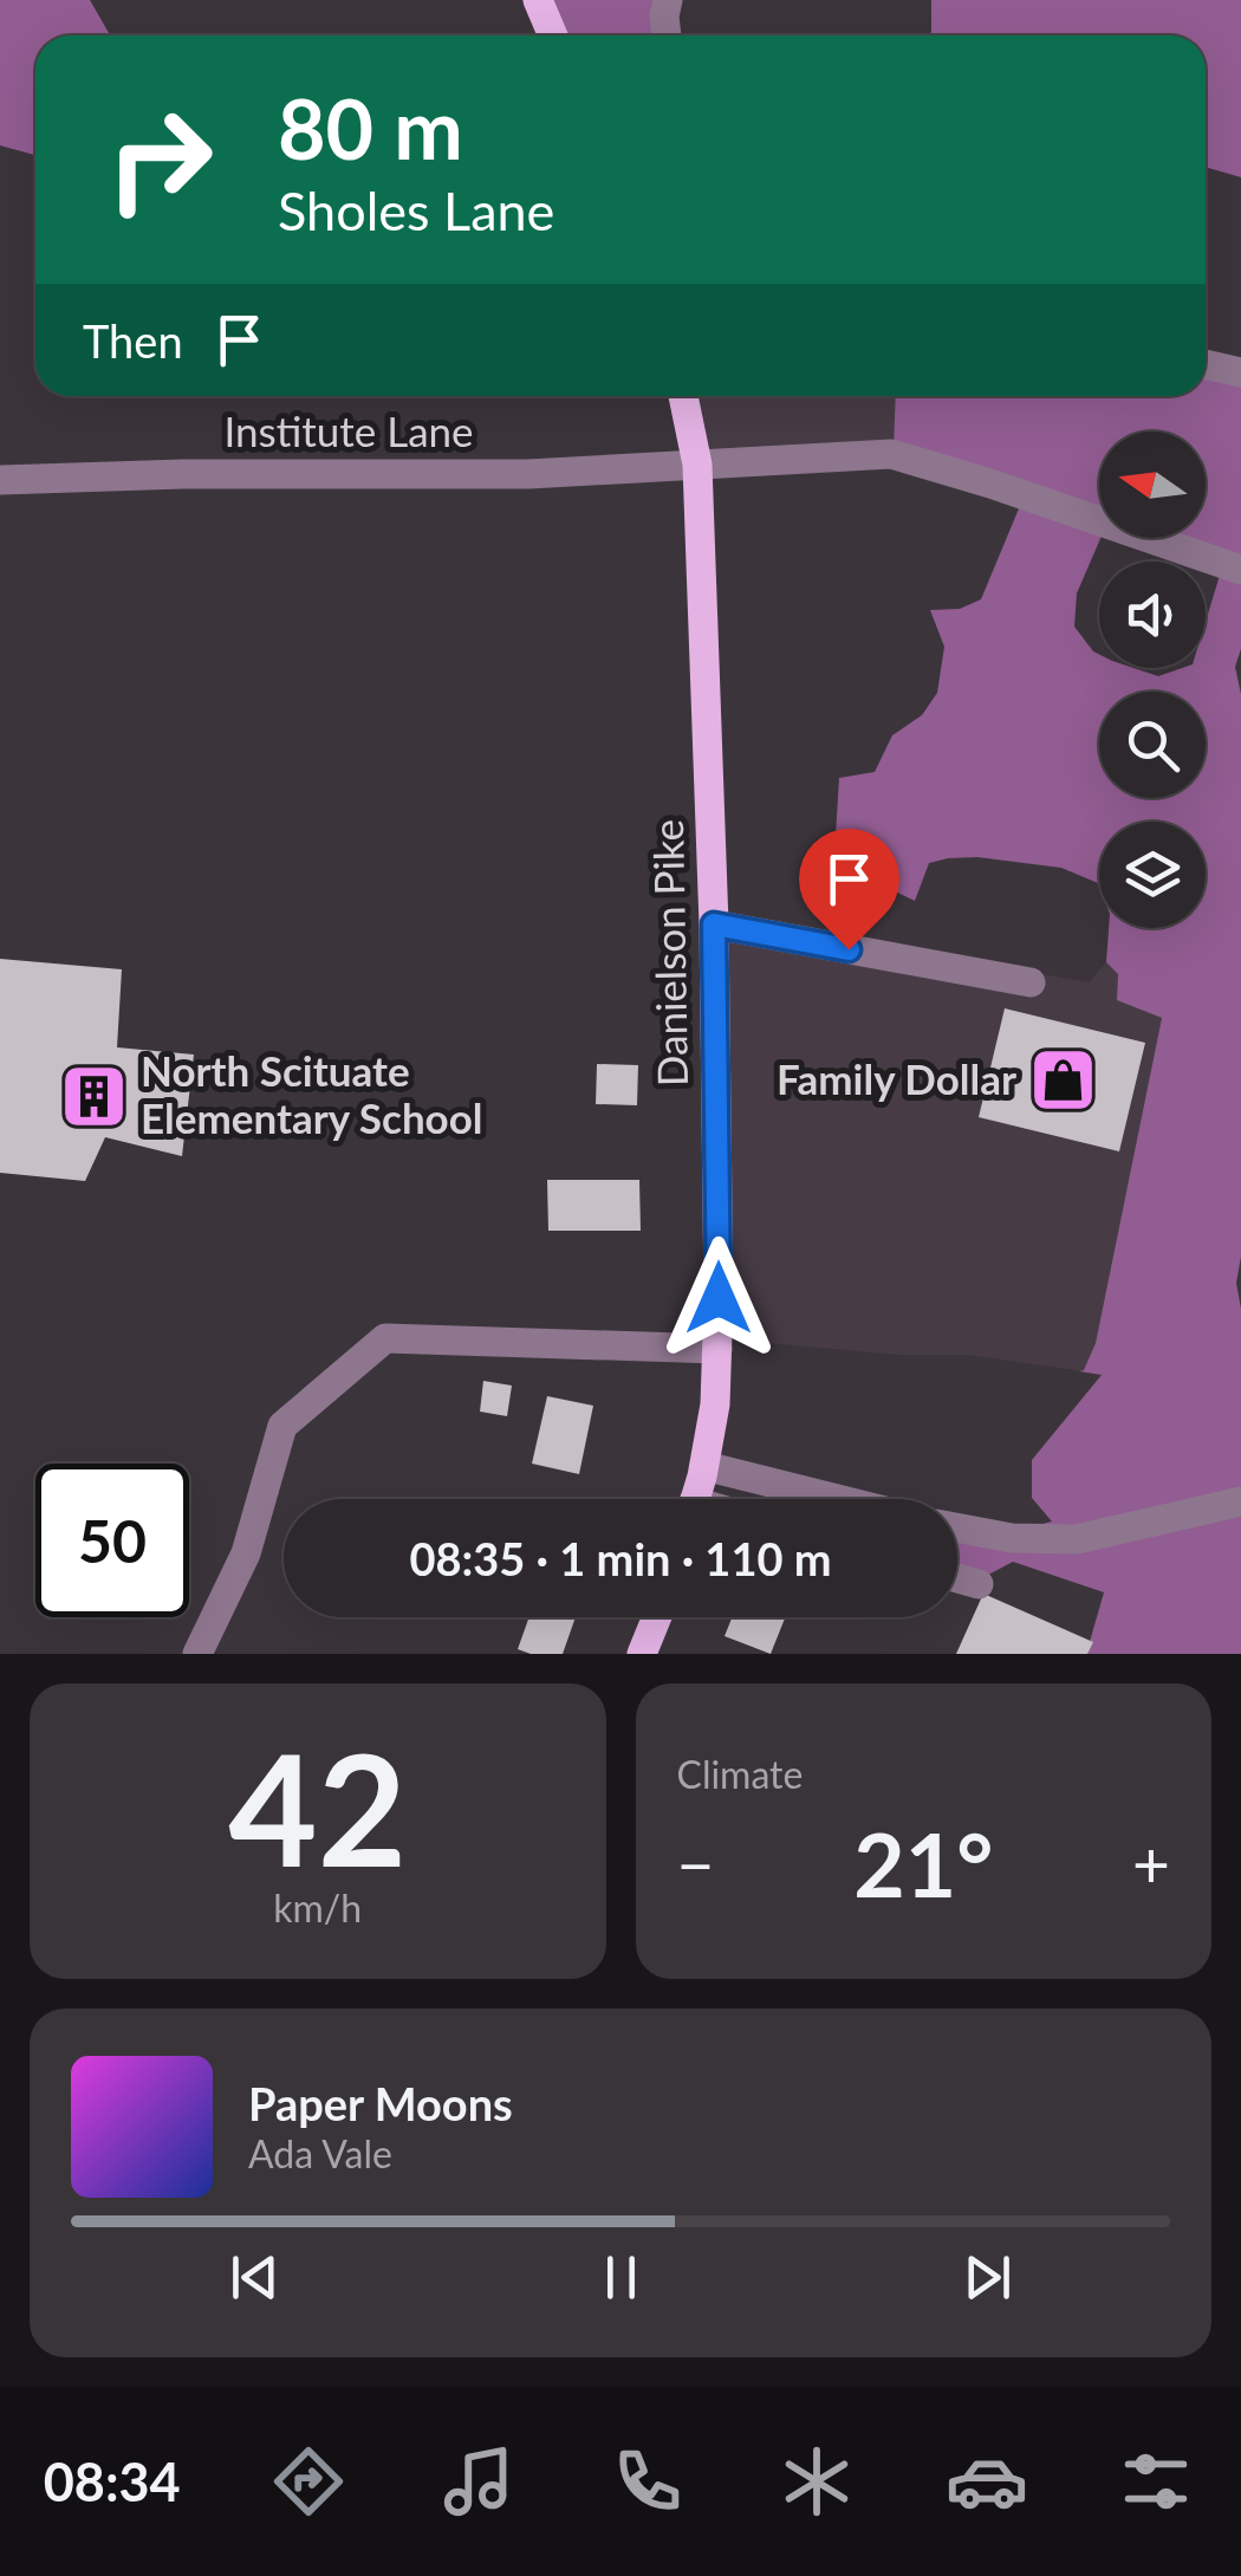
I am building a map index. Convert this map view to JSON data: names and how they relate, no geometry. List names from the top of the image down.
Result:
{
  "streets": {
    "main road": ["Danielson Pike"],
    "street": ["Institute Lane"]
  },
  "crossings": [
    ["Institute Lane", "Danielson Pike"]
  ],
  "places": {
    "shop": ["Family Dollar"],
    "building": ["North Scituate Elementary School"]
  },
  "north": "left",
  "page": {
    "turn": ["80 m", "Sholes Lane"],
    "then": "Then",
    "limit": "50",
    "trip": "08:35 · 1 min · 110 m",
    "tile": [
      ["42", "km/h"],
      "Climate"
    ],
    "heat": ["−", "21°", "+"],
    "song": ["Paper Moons", "Ada Vale"],
    "tabs": "08:34"
  }
}
